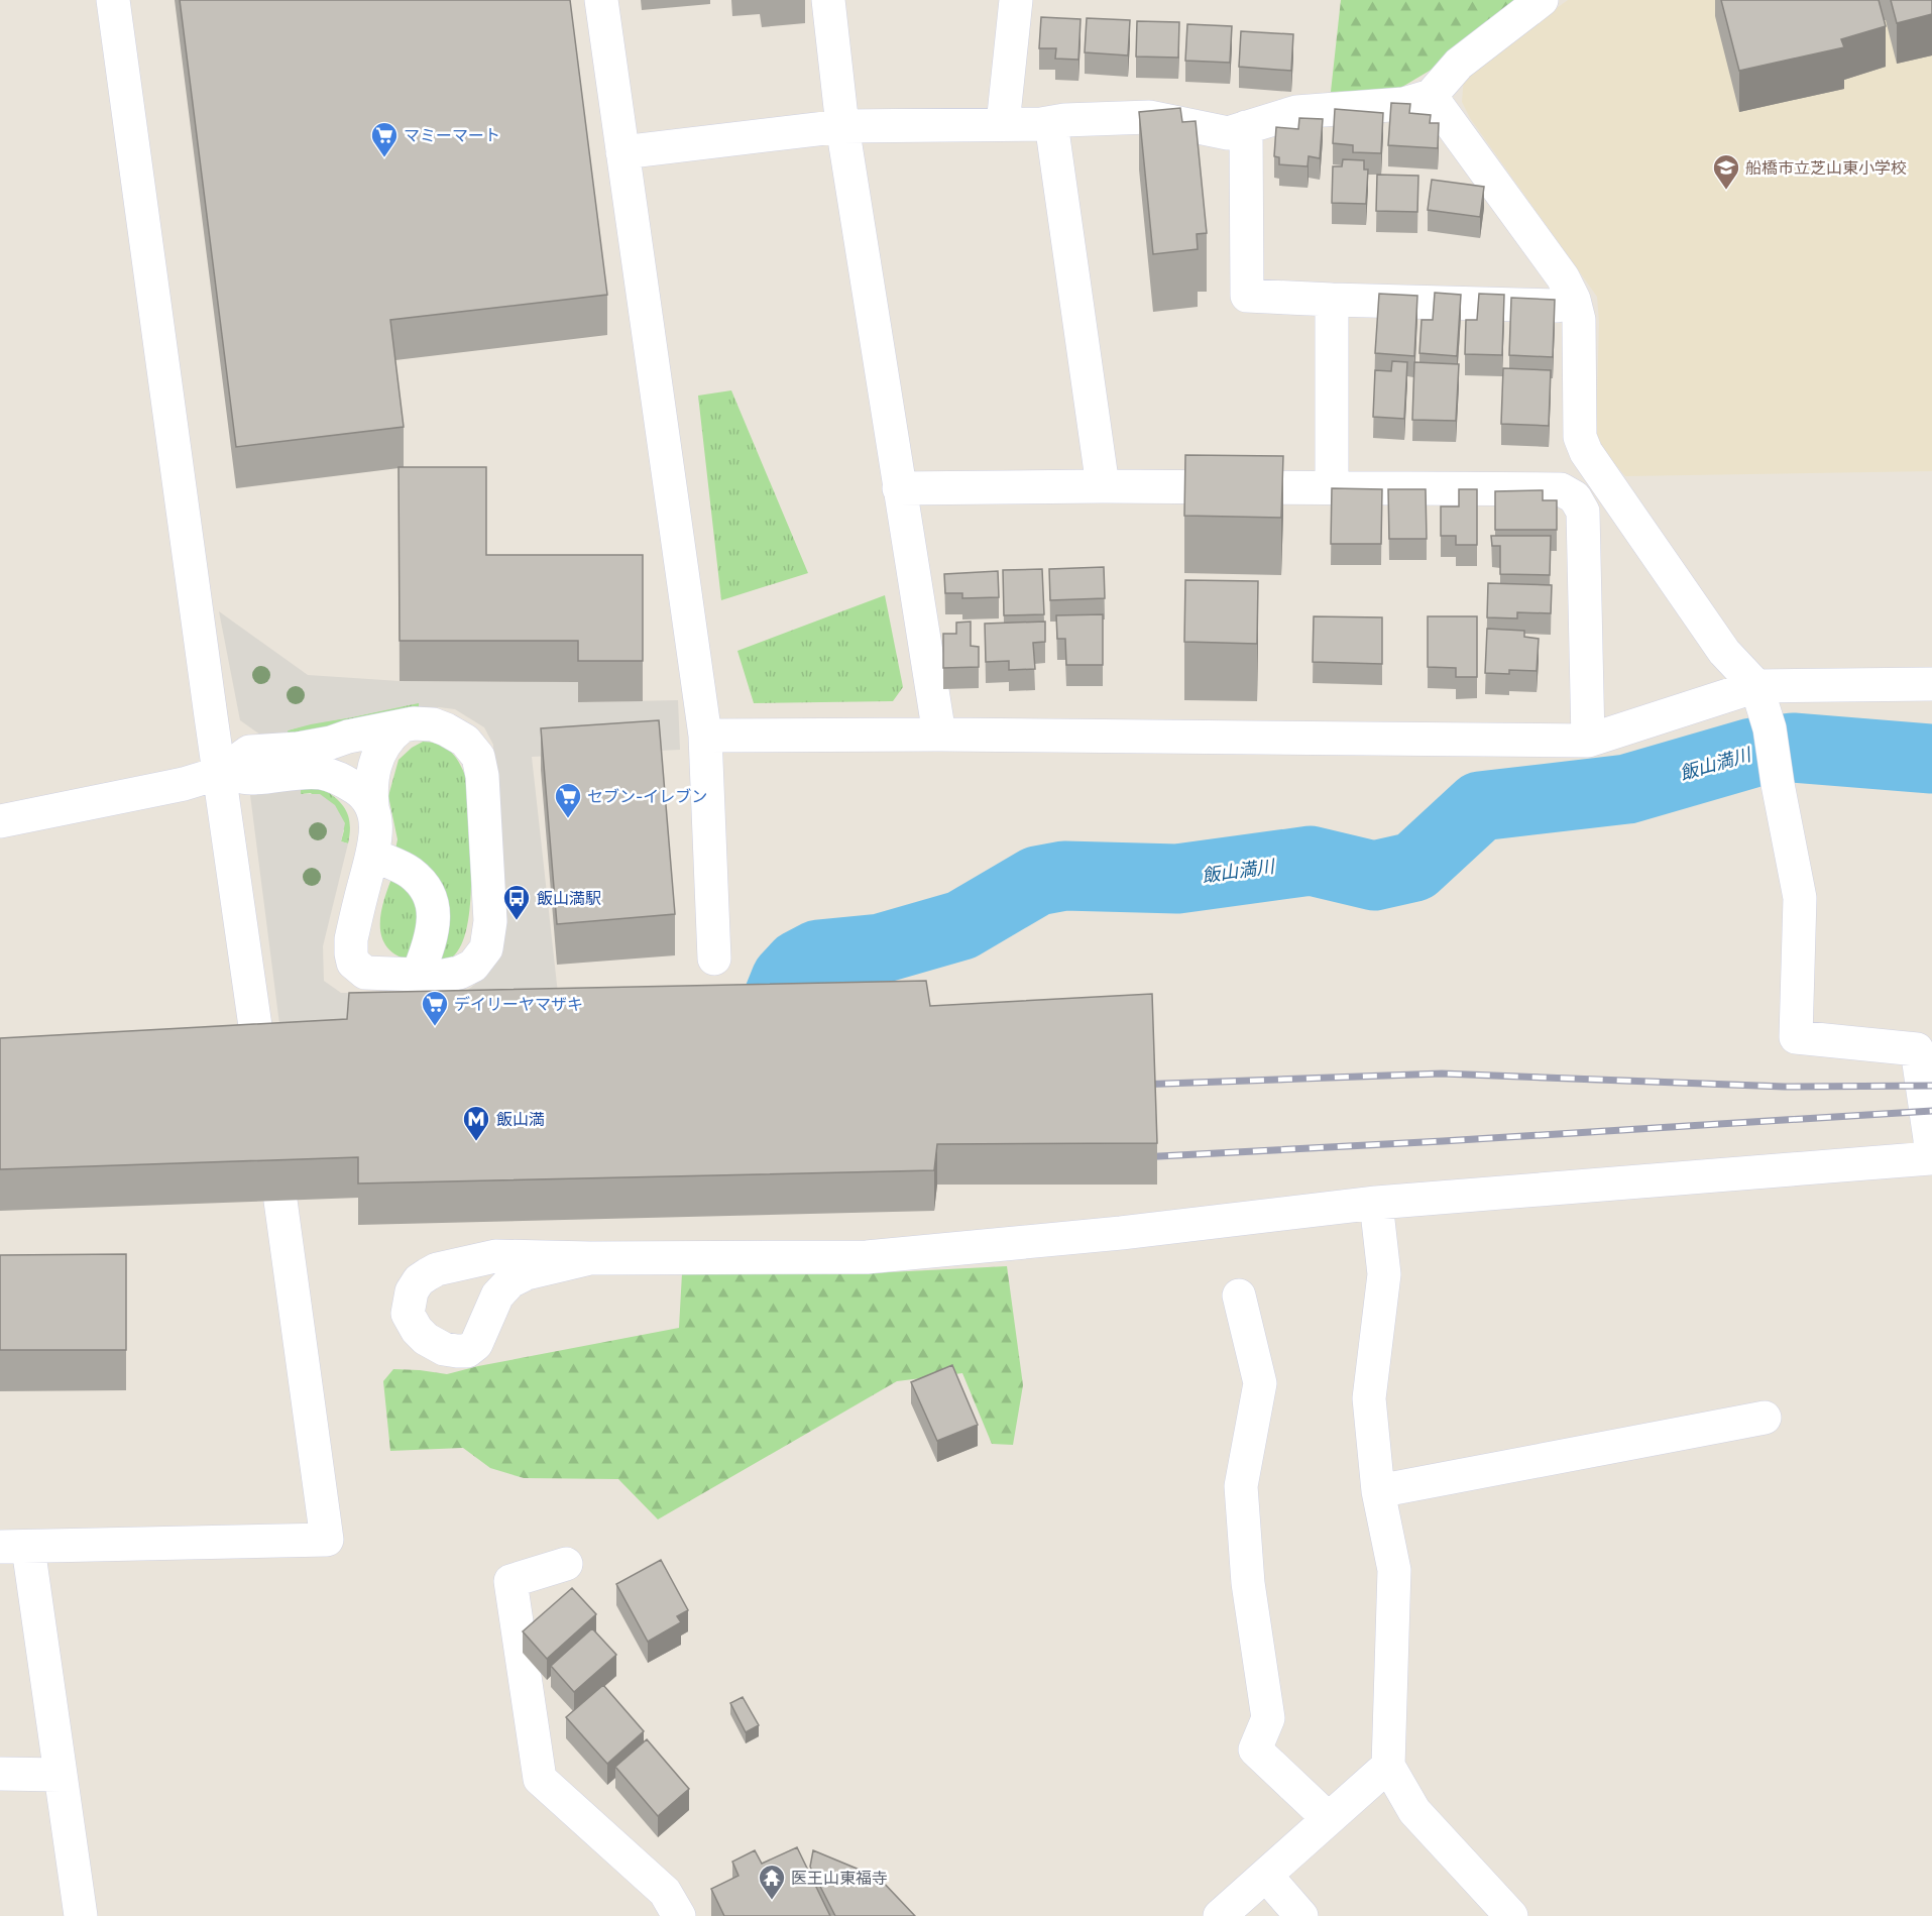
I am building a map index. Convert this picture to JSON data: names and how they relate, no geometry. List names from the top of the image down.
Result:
{
  "water": ["飯山満川"],
  "places": {
    "supermarket": ["マミーマート", "セブン-イレブン", "デイリーヤマザキ"],
    "school or university": ["船橋市立芝山東小学校"],
    "bus stop": ["飯山満駅"],
    "metro station": ["飯山満"],
    "temple": ["医王山東福寺"]
  }
}
